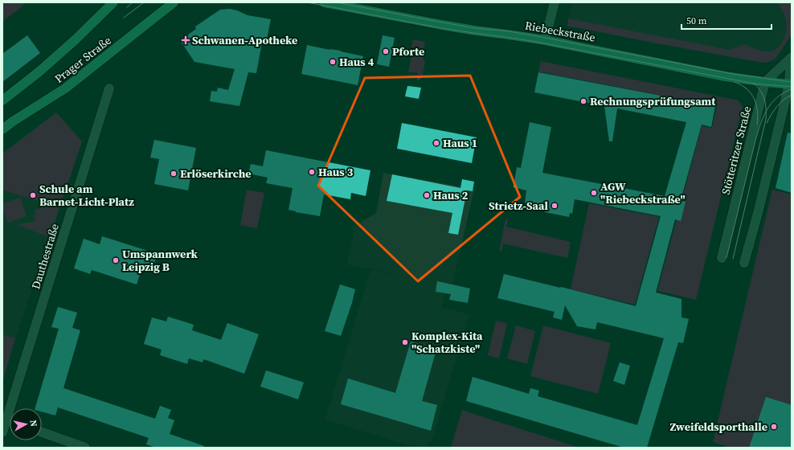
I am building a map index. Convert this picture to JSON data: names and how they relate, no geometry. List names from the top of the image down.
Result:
{
  "streets": {
    "main road": ["Riebeckstraße", "Prager Straße"],
    "street": ["Stötteritzer Straße", "Dauthestraße"]
  },
  "crossings": [
    ["Riebeckstraße", "Stötteritzer Straße"]
  ],
  "places": {
    "health": ["Schwanen-Apotheke"],
    "other": [
      "Pforte",
      "Haus 4",
      "Rechnungsprüfungsamt",
      "Haus 1",
      "Haus 3",
      "Erlöserkirche",
      "AGW \"Riebeckstraße\"",
      "Schule am Barnet-Licht-Platz",
      "Haus 2",
      "Strietz-Saal",
      "Umspannwerk Leipzig B",
      "Komplex-Kita \"Schatzkiste\"",
      "Zweifeldsporthalle"
    ]
  },
  "scale_bar": "50 m",
  "north": "right"
}
